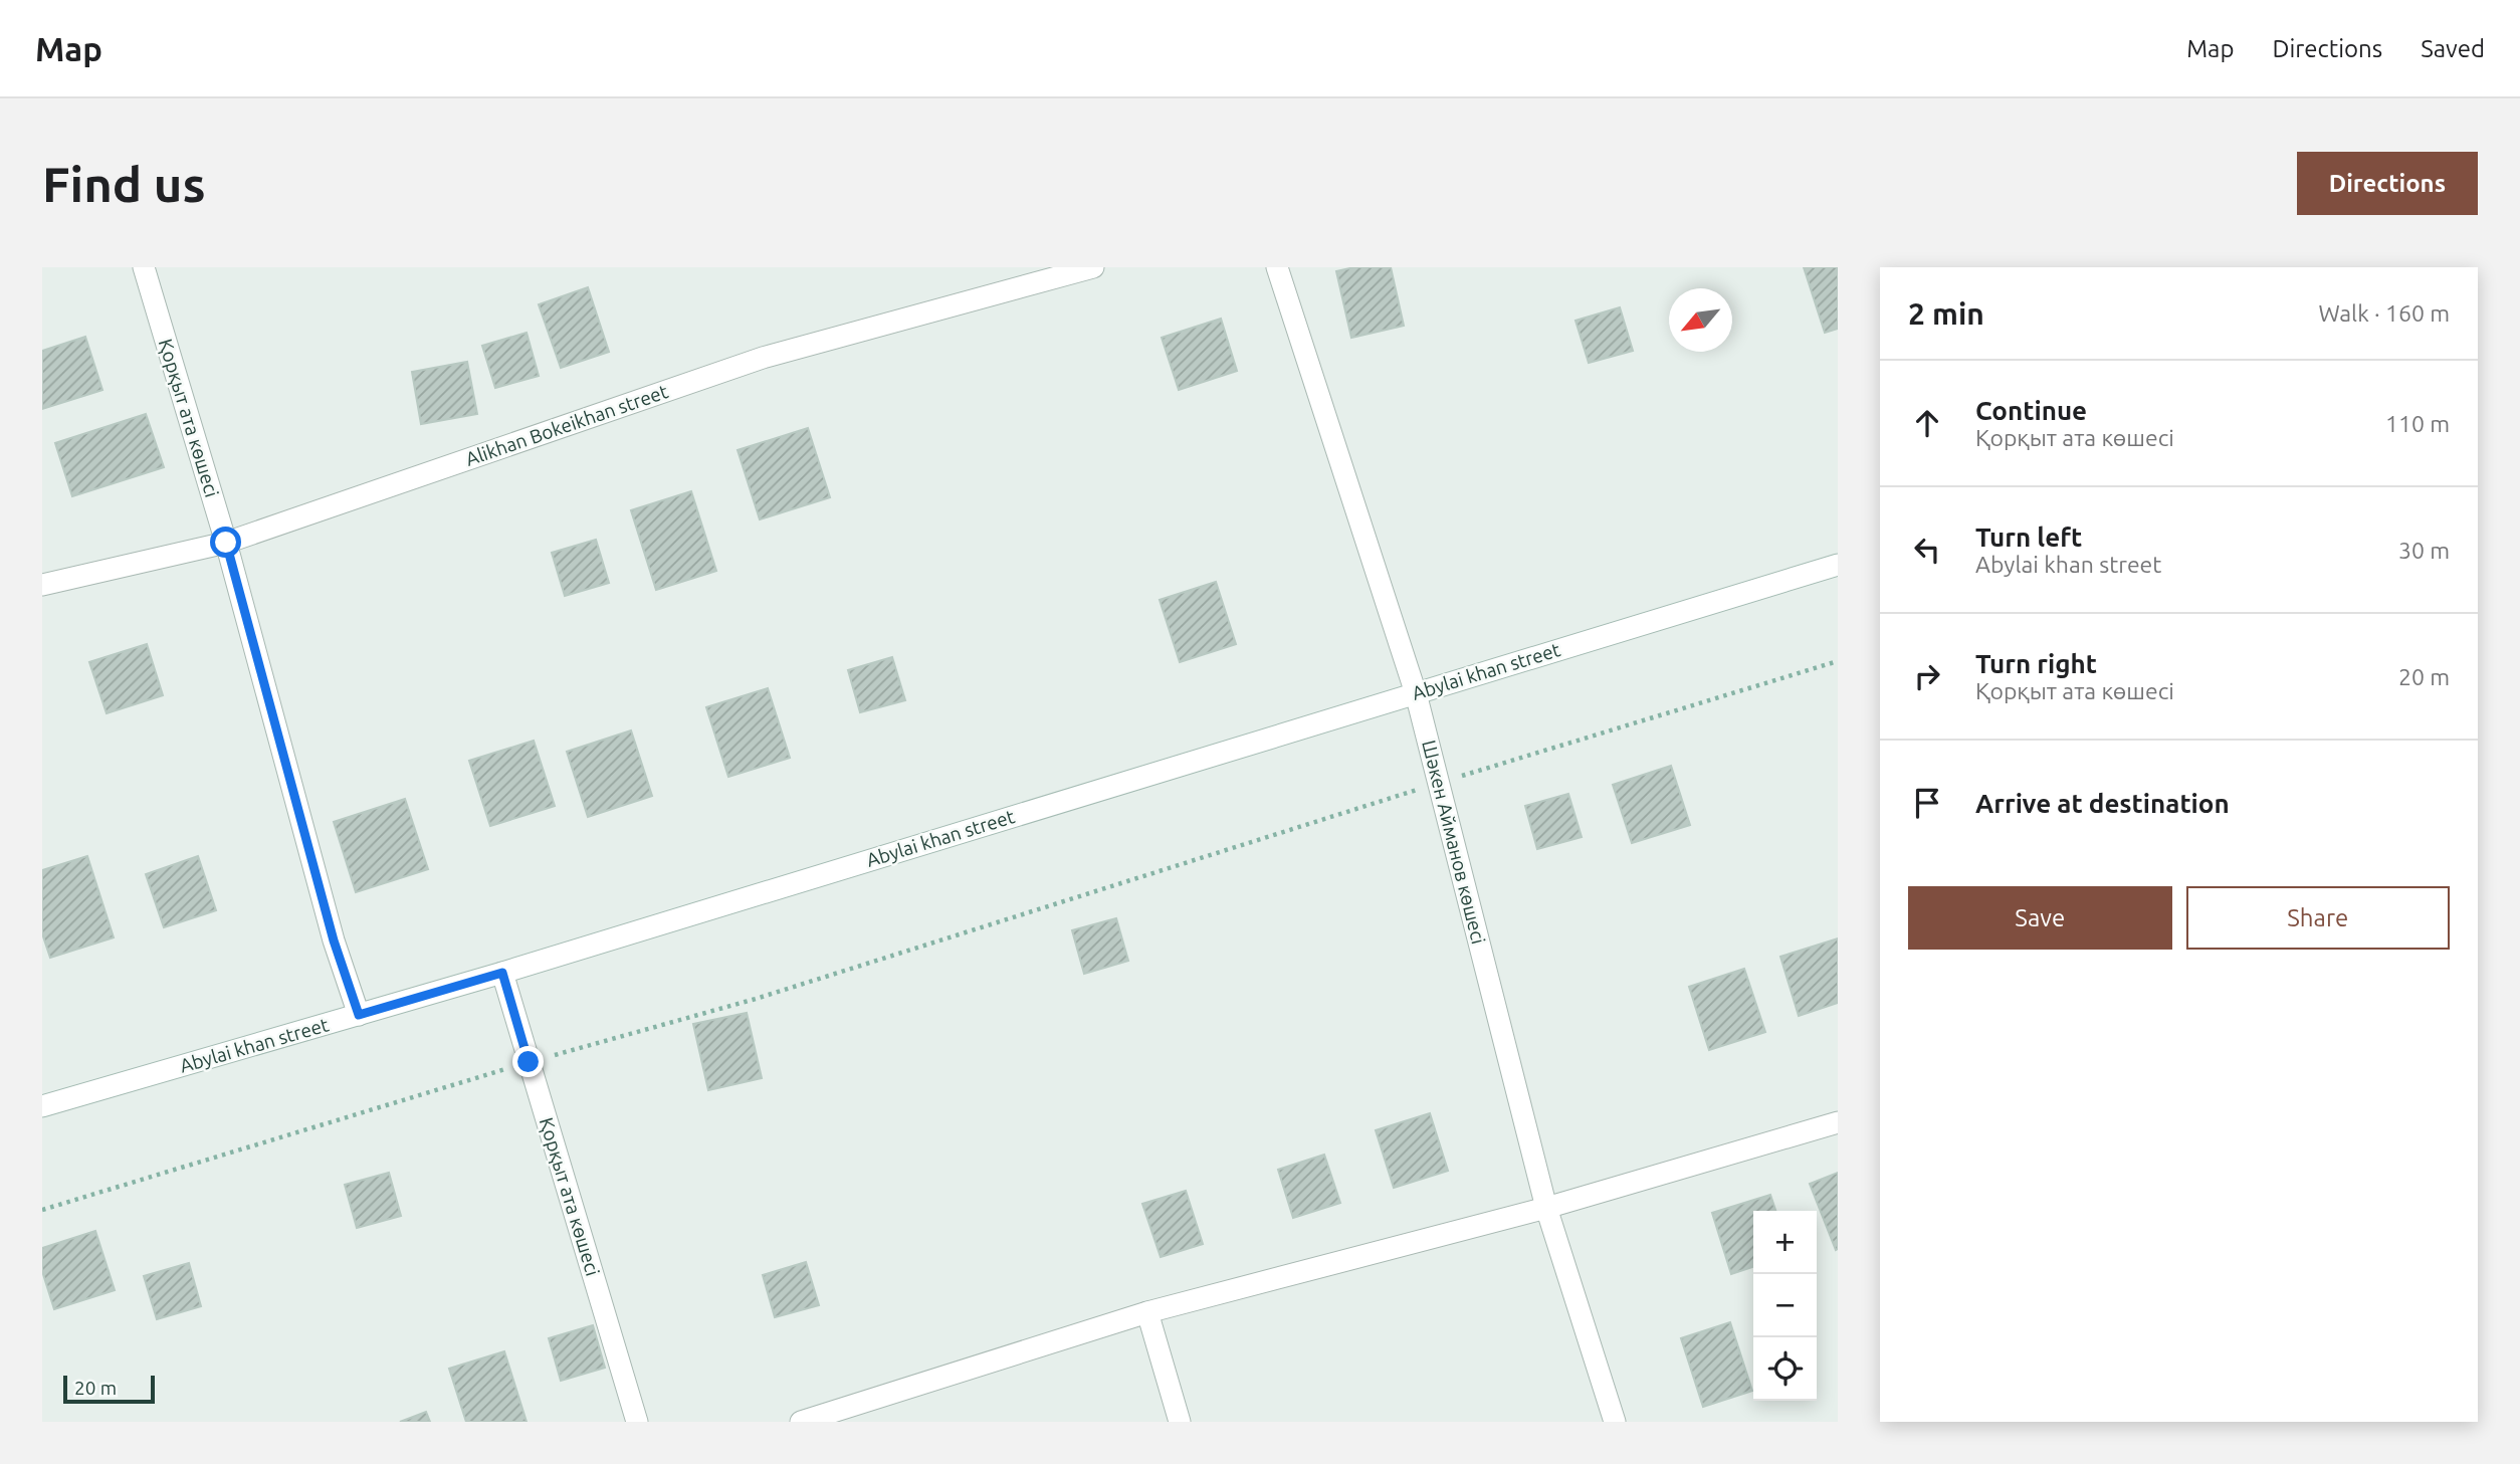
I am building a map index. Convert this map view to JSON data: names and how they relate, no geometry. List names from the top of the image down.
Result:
{
  "streets": {
    "street": [
      "Қорқыт ата көшесі",
      "Alikhan Bokeikhan street",
      "Abylai khan street",
      "Шәкен Айманов көшесі"
    ]
  },
  "crossings": [
    ["Қорқыт ата көшесі", "Alikhan Bokeikhan street"],
    ["Қорқыт ата көшесі", "Abylai khan street"],
    ["Abylai khan street", "Шәкен Айманов көшесі"]
  ],
  "scale_bar": "20 m",
  "north": "bottom left",
  "page": {
    "header": "Map",
    "nav": ["Map", "Directions", "Saved"],
    "buttons": [
      "Directions",
      ["Save", "Share"]
    ],
    "title": "Find us",
    "heading": ["2 min", "Walk · 160 m"],
    "list": [
      ["Continue", "Қорқыт ата көшесі", "110 m"],
      ["Turn left", "Abylai khan street", "30 m"],
      ["Turn right", "Қорқыт ата көшесі", "20 m"],
      "Arrive at destination"
    ],
    "map_buttons": ["+", "−"],
    "scale": "20 m"
  }
}
